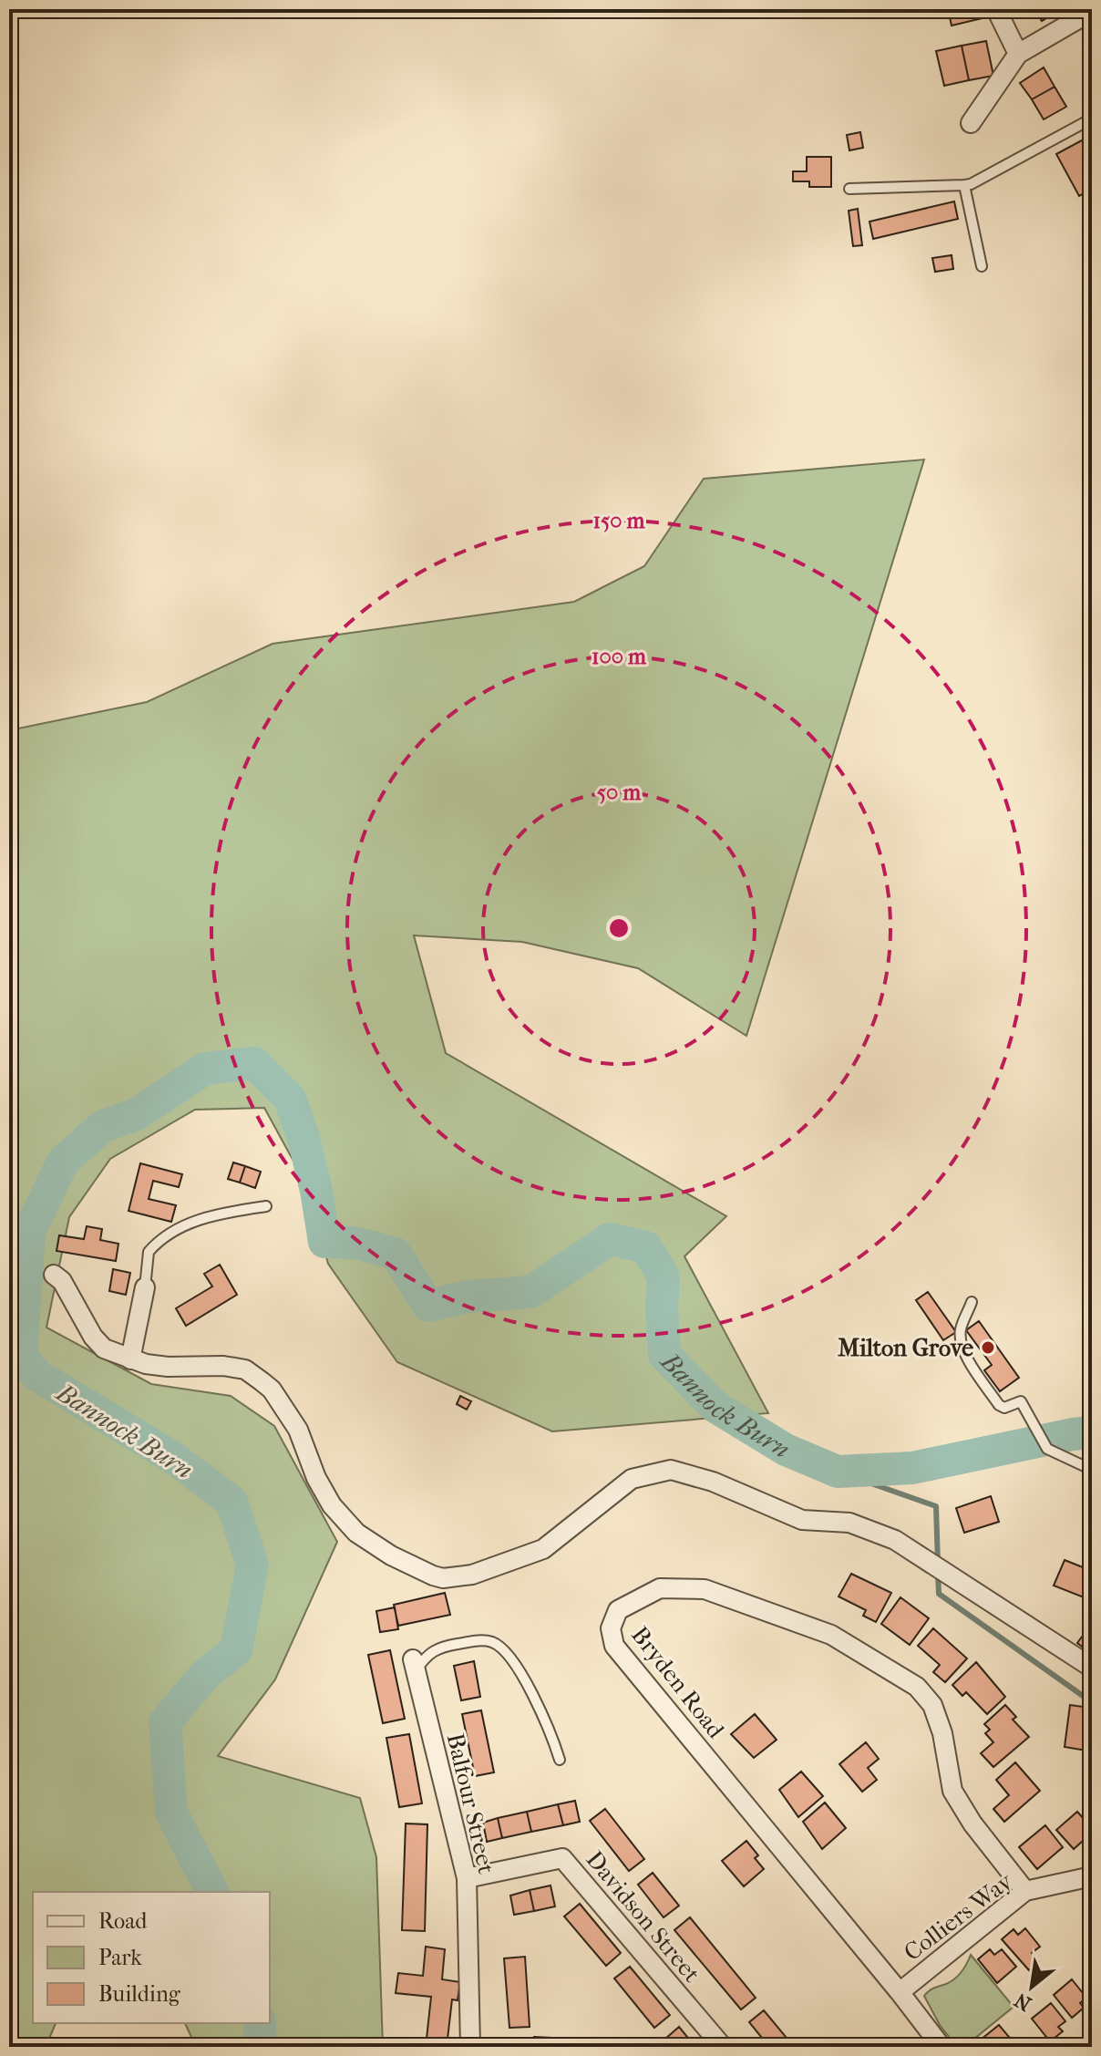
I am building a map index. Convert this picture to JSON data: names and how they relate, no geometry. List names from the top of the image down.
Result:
{
  "streets": {
    "street": [
      "Bryden Road",
      "Balfour Street",
      "Davidson Street",
      "Colliers Way"
    ]
  },
  "crossings": [
    ["Bryden Road", "Colliers Way"],
    ["Balfour Street", "Davidson Street"]
  ],
  "water": ["Bannock Burn"],
  "places": ["Milton Grove"],
  "legend": ["Road", "Park", "Building"],
  "north": "bottom left",
  "rings": ["150 m", "100 m", "50 m"]
}
